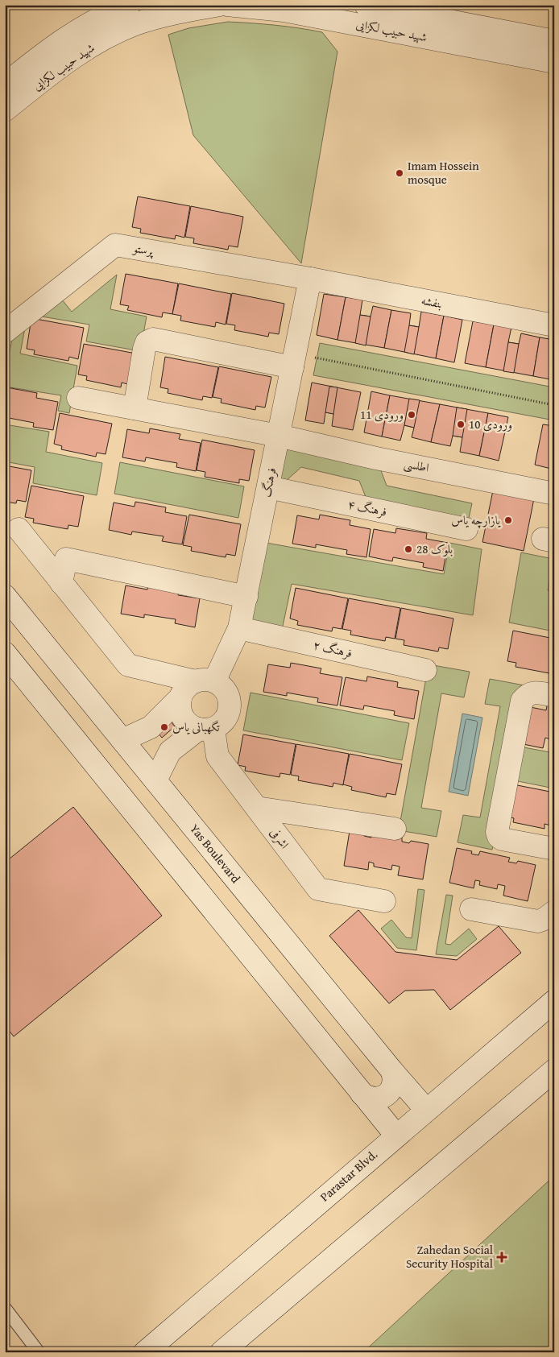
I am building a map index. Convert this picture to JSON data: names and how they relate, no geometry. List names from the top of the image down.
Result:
{
  "streets": {
    "street": [
      "شهید حبیب لکزایی",
      "پرستو",
      "بنفشه",
      "اطلسی",
      "فرهنگ",
      "فرهنگ ۴",
      "فرهنگ ۲",
      "اشرفی",
      "Yas Boulevard",
      "Parastar Blvd."
    ]
  },
  "crossings": [
    ["پرستو", "بنفشه"],
    ["پرستو", "فرهنگ"],
    ["بنفشه", "فرهنگ"],
    ["اطلسی", "فرهنگ"],
    ["فرهنگ", "فرهنگ ۴"],
    ["فرهنگ", "فرهنگ ۲"],
    ["فرهنگ", "اشرفی"],
    ["Yas Boulevard", "Parastar Blvd."]
  ],
  "places": {
    "other": [
      "Imam Hossein mosque",
      "ورودی 11",
      "ورودی 10",
      "یازارچه یاس",
      "بلوک 28",
      "تگهبانی یاس"
    ],
    "health": ["Zahedan Social Security Hospital"]
  }
}
